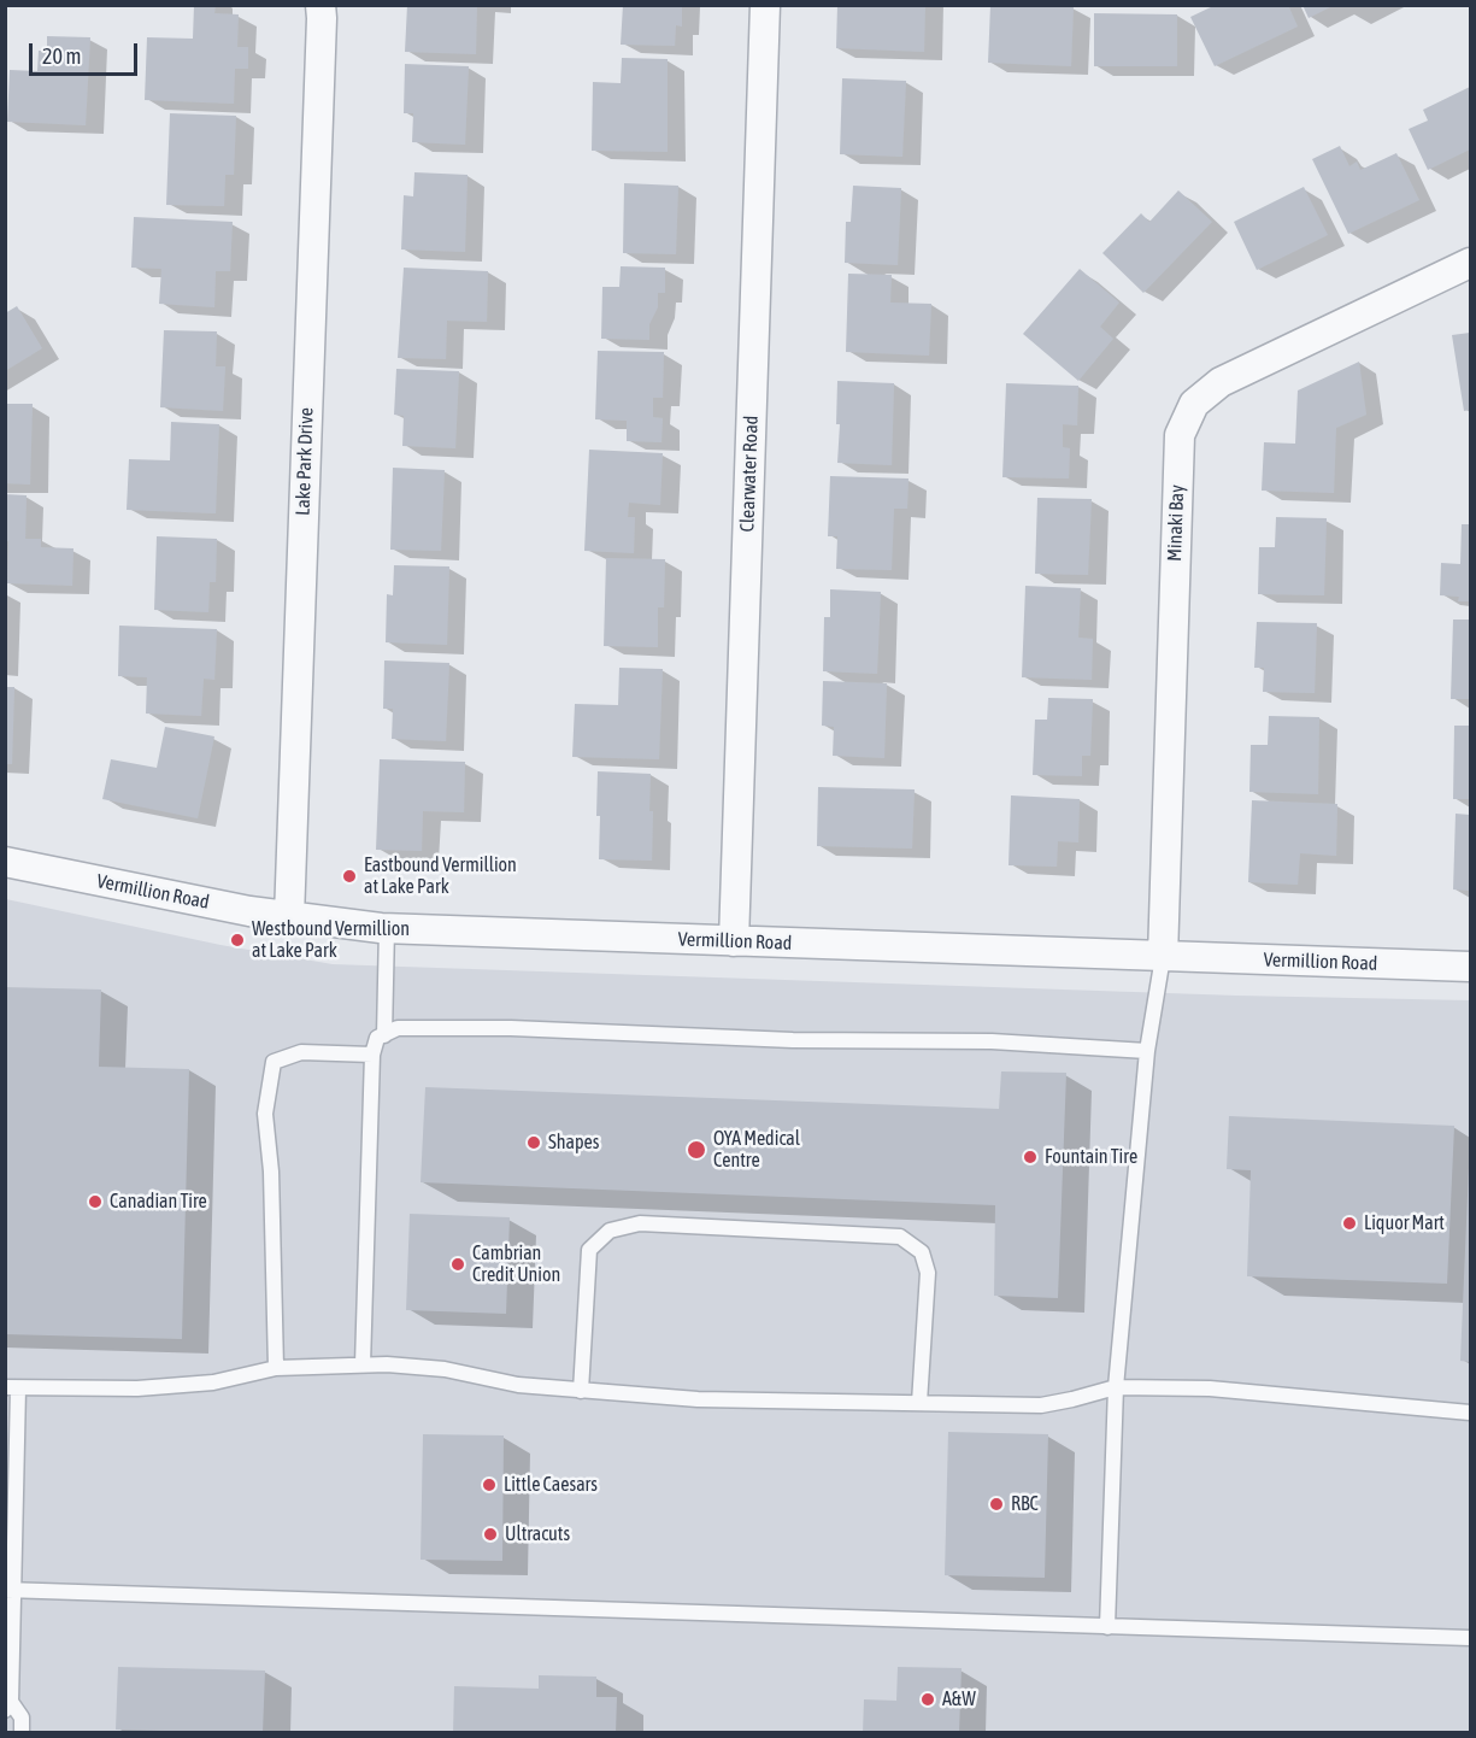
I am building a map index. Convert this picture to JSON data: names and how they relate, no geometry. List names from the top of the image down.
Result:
{
  "streets": {
    "street": [
      "Lake Park Drive",
      "Clearwater Road",
      "Minaki Bay",
      "Vermillion Road"
    ]
  },
  "crossings": [
    ["Lake Park Drive", "Vermillion Road"],
    ["Clearwater Road", "Vermillion Road"],
    ["Minaki Bay", "Vermillion Road"]
  ],
  "places": [
    "Eastbound Vermillion at Lake Park",
    "Westbound Vermillion at Lake Park",
    "Shapes",
    "OYA Medical Centre",
    "Fountain Tire",
    "Canadian Tire",
    "Liquor Mart",
    "Cambrian Credit Union",
    "Little Caesars",
    "RBC",
    "Ultracuts",
    "A&W"
  ],
  "scale_bar": "20 m"
}
